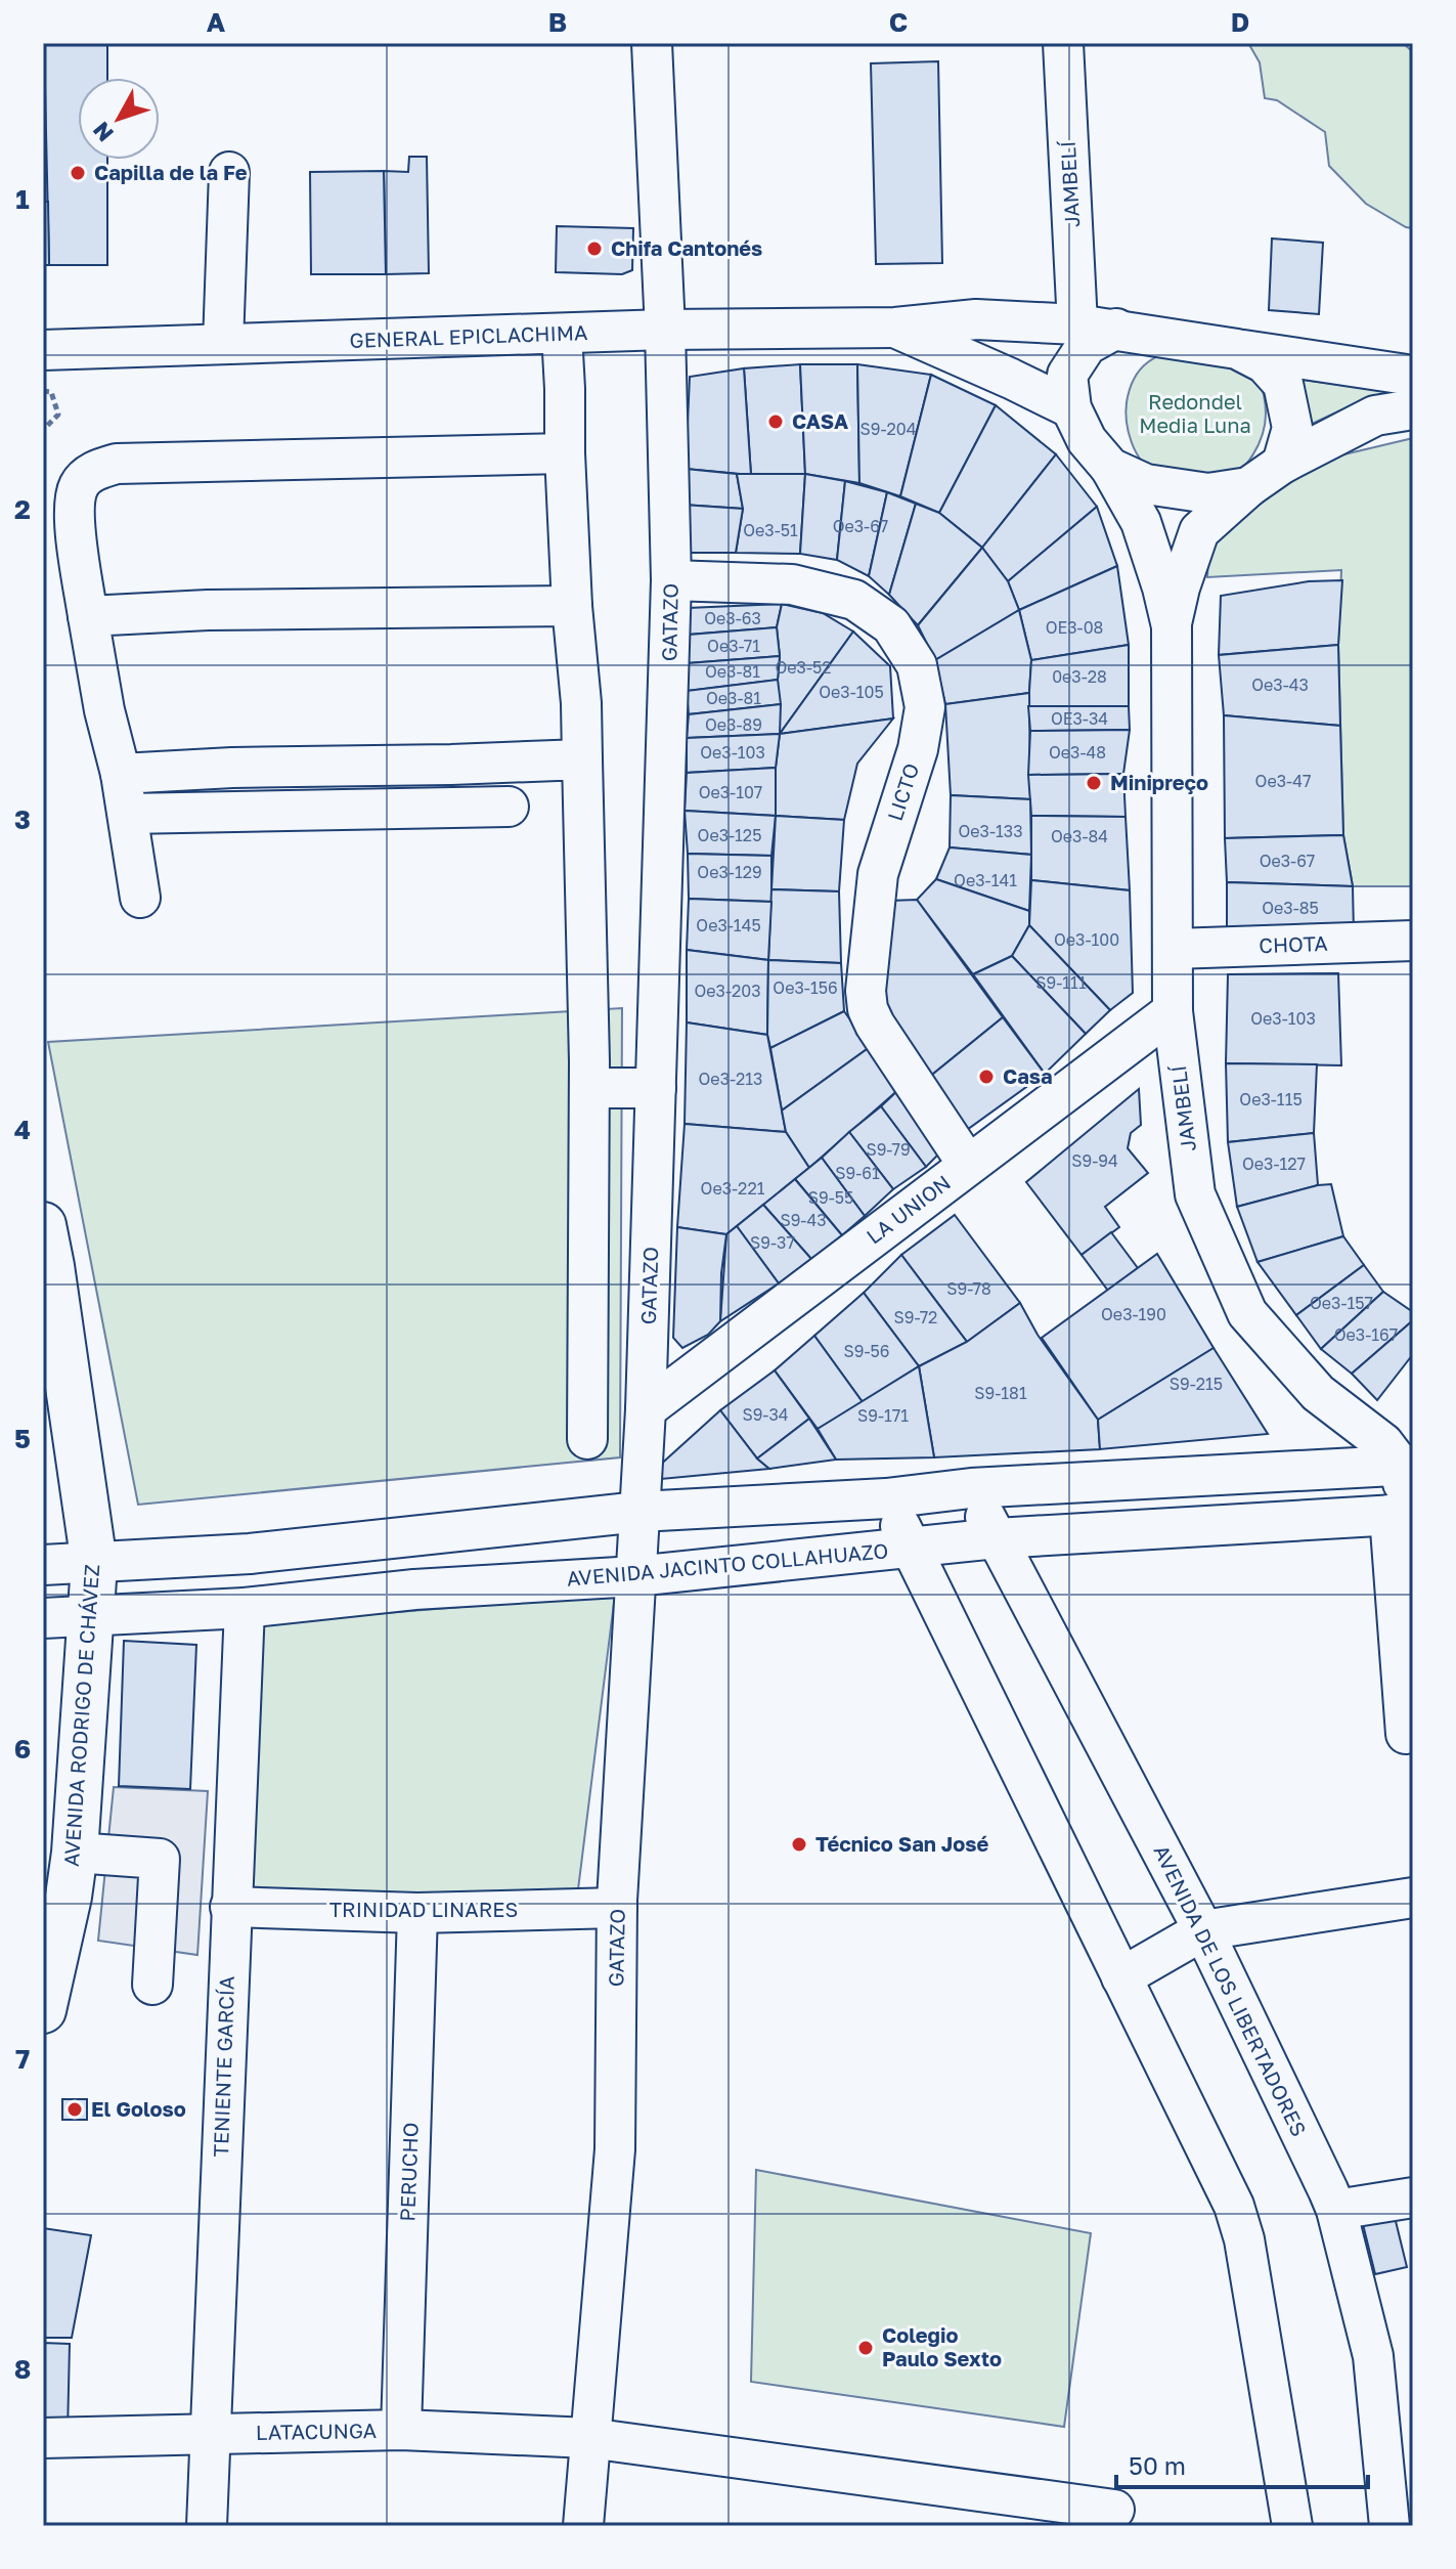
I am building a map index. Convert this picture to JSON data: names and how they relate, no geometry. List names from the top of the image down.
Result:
{
  "streets": {
    "main road": ["AVENIDA RODRIGO DE CHÁVEZ"],
    "street": [
      "JAMBELÍ",
      "GENERAL EPICLACHIMA",
      "GATAZO",
      "LICTO",
      "CHOTA",
      "LA UNION",
      "AVENIDA JACINTO COLLAHUAZO",
      "TRINIDAD LINARES",
      "AVENIDA DE LOS LIBERTADORES",
      "TENIENTE GARCÍA",
      "PERUCHO",
      "LATACUNGA"
    ]
  },
  "crossings": [
    ["JAMBELÍ", "GENERAL EPICLACHIMA"],
    ["JAMBELÍ", "CHOTA"],
    ["JAMBELÍ", "LA UNION"],
    ["GENERAL EPICLACHIMA", "GATAZO"],
    ["GATAZO", "LICTO"],
    ["GATAZO", "LA UNION"],
    ["GATAZO", "AVENIDA JACINTO COLLAHUAZO"],
    ["GATAZO", "TRINIDAD LINARES"],
    ["GATAZO", "LATACUNGA"],
    ["LICTO", "LA UNION"],
    ["AVENIDA JACINTO COLLAHUAZO", "AVENIDA RODRIGO DE CHÁVEZ"],
    ["AVENIDA JACINTO COLLAHUAZO", "AVENIDA DE LOS LIBERTADORES"],
    ["AVENIDA JACINTO COLLAHUAZO", "TENIENTE GARCÍA"],
    ["TRINIDAD LINARES", "TENIENTE GARCÍA"],
    ["TRINIDAD LINARES", "PERUCHO"],
    ["TENIENTE GARCÍA", "LATACUNGA"],
    ["PERUCHO", "LATACUNGA"]
  ],
  "parks": ["Redondel Media Luna"],
  "places": [
    "Capilla de la Fe",
    "Chifa Cantonés",
    "CASA",
    "Minipreço",
    "Casa",
    "Técnico San José",
    "El Goloso",
    "Colegio Paulo Sexto"
  ],
  "house_numbers": [
    "S9-204",
    "Oe3-67",
    "Oe3-51",
    "Oe3-63",
    "OE3-08",
    "Oe3-71",
    "Oe3-52",
    "Oe3-81",
    "0e3-28",
    "Oe3-43",
    "Oe3-105",
    "Oe3-81",
    "OE3-34",
    "Oe3-89",
    "Oe3-103",
    "Oe3-48",
    "Oe3-47",
    "Oe3-107",
    "Oe3-133",
    "Oe3-125",
    "Oe3-84",
    "Oe3-67",
    "Oe3-129",
    "Oe3-141",
    "Oe3-85",
    "Oe3-145",
    "Oe3-100",
    "S9-111",
    "Oe3-156",
    "Oe3-203",
    "Oe3-103",
    "Oe3-213",
    "Oe3-115",
    "S9-79",
    "S9-94",
    "Oe3-127",
    "S9-61",
    "Oe3-221",
    "S9-55",
    "S9-43",
    "S9-37",
    "S9-78",
    "Oe3-157",
    "Oe3-190",
    "S9-72",
    "Oe3-167",
    "S9-56",
    "S9-215",
    "S9-181",
    "S9-34",
    "S9-171"
  ],
  "scale_bar": "50 m",
  "north": "bottom left",
  "grid": {
    "columns": [
      "A",
      "B",
      "C",
      "D"
    ],
    "rows": [
      "1",
      "2",
      "3",
      "4",
      "5",
      "6",
      "7",
      "8"
    ]
  }
}
